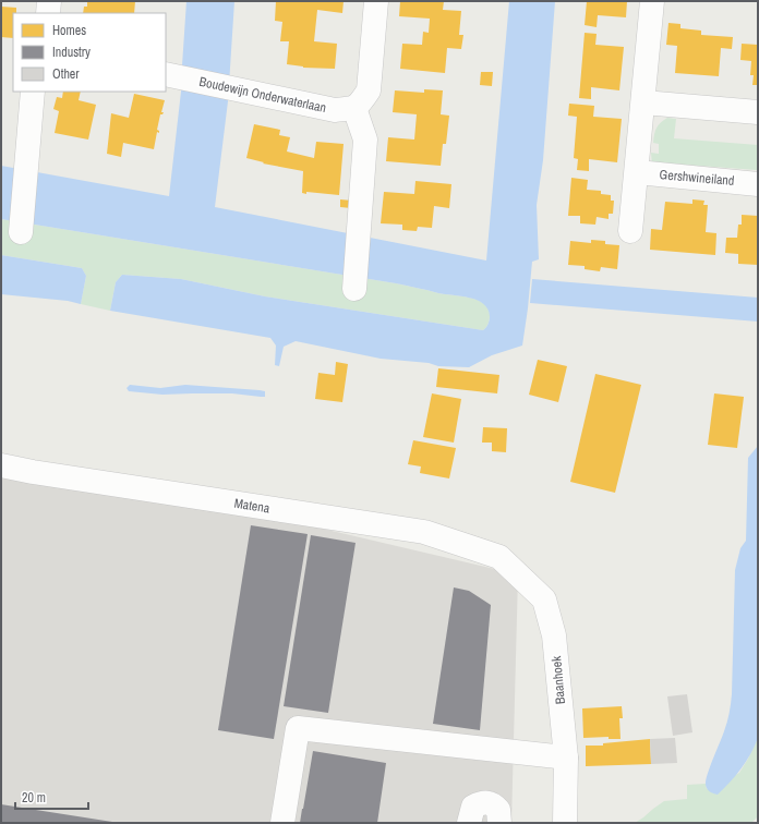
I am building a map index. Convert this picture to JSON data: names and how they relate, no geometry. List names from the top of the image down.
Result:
{
  "streets": {
    "street": [
      "Boudewijn Onderwaterlaan",
      "Gershwineiland",
      "Matena",
      "Baanhoek"
    ]
  },
  "crossings": [
    ["Matena", "Baanhoek"]
  ],
  "legend": ["Homes", "Industry", "Other"],
  "scale_bar": "20 m"
}
